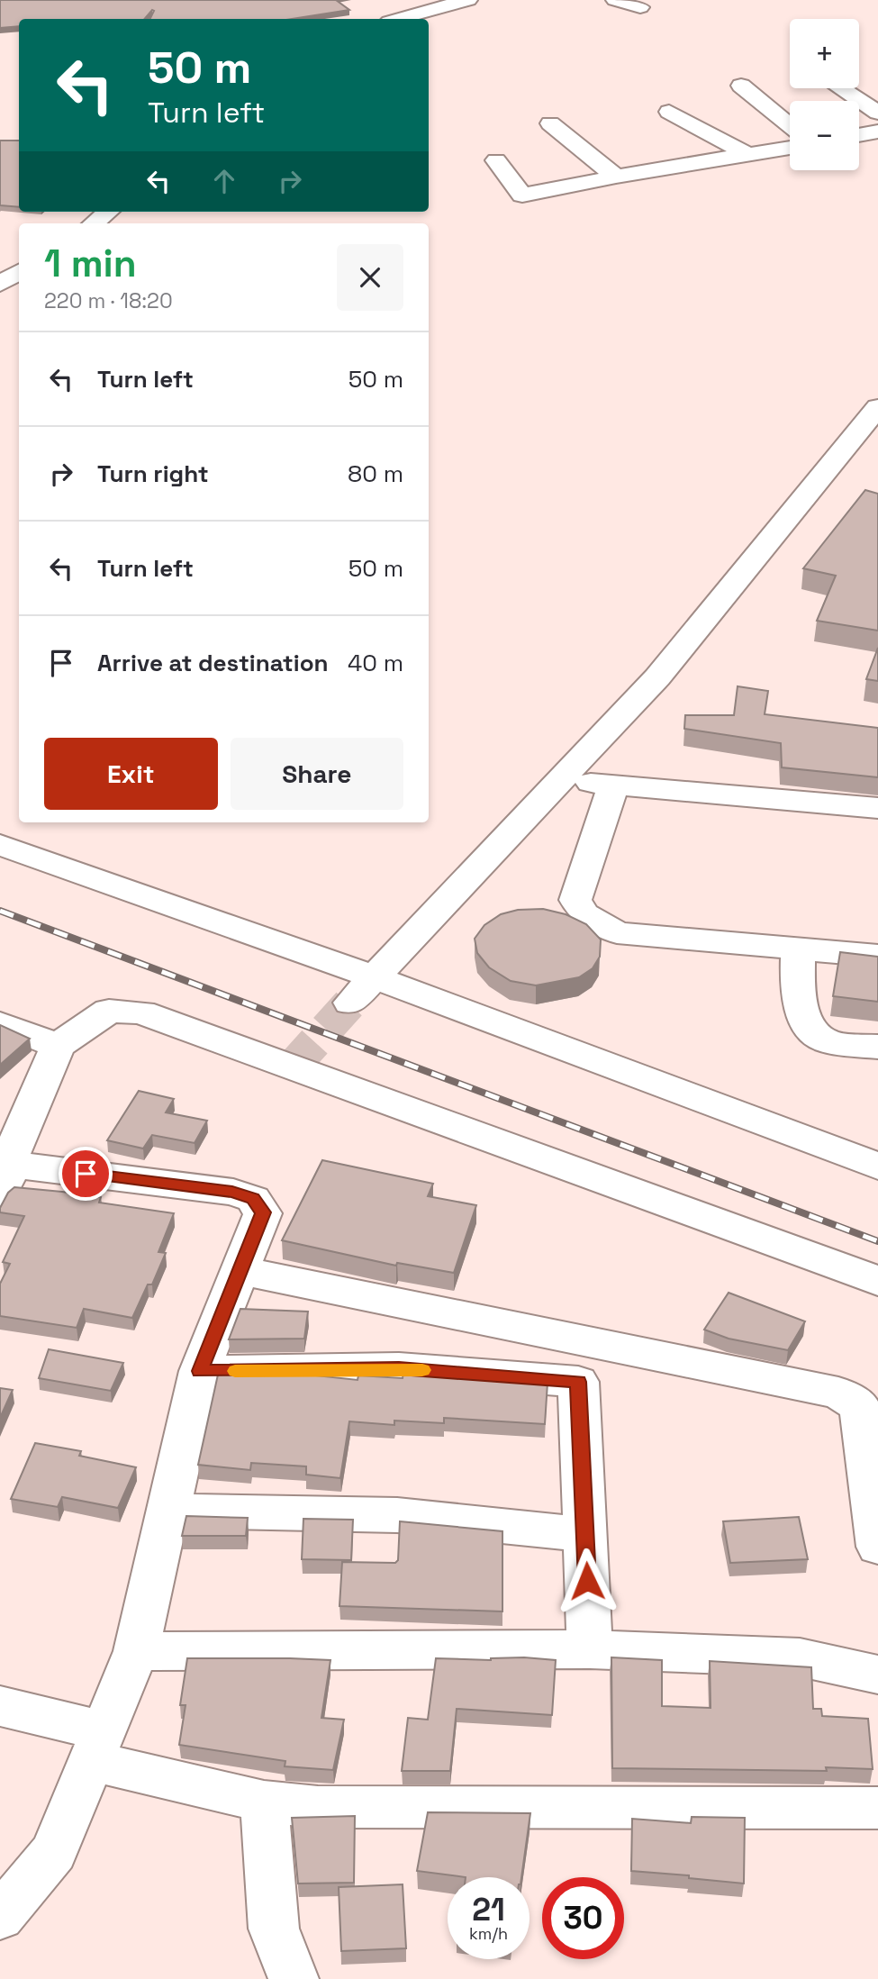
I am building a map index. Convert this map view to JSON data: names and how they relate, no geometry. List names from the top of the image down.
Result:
{
  "page": {
    "map_buttons": ["+", "−"],
    "turn": ["50 m", "Turn left"],
    "heading": ["1 min", "220 m · 18:20"],
    "list": [
      {
        "name": "Turn left",
        "value": "50 m"
      },
      {
        "name": "Turn right",
        "value": "80 m"
      },
      {
        "name": "Turn left",
        "value": "50 m"
      },
      {
        "name": "Arrive at destination",
        "value": "40 m"
      }
    ],
    "buttons": ["Exit", "Share"],
    "speed": "21 km/h",
    "limit": "30"
  }
}
